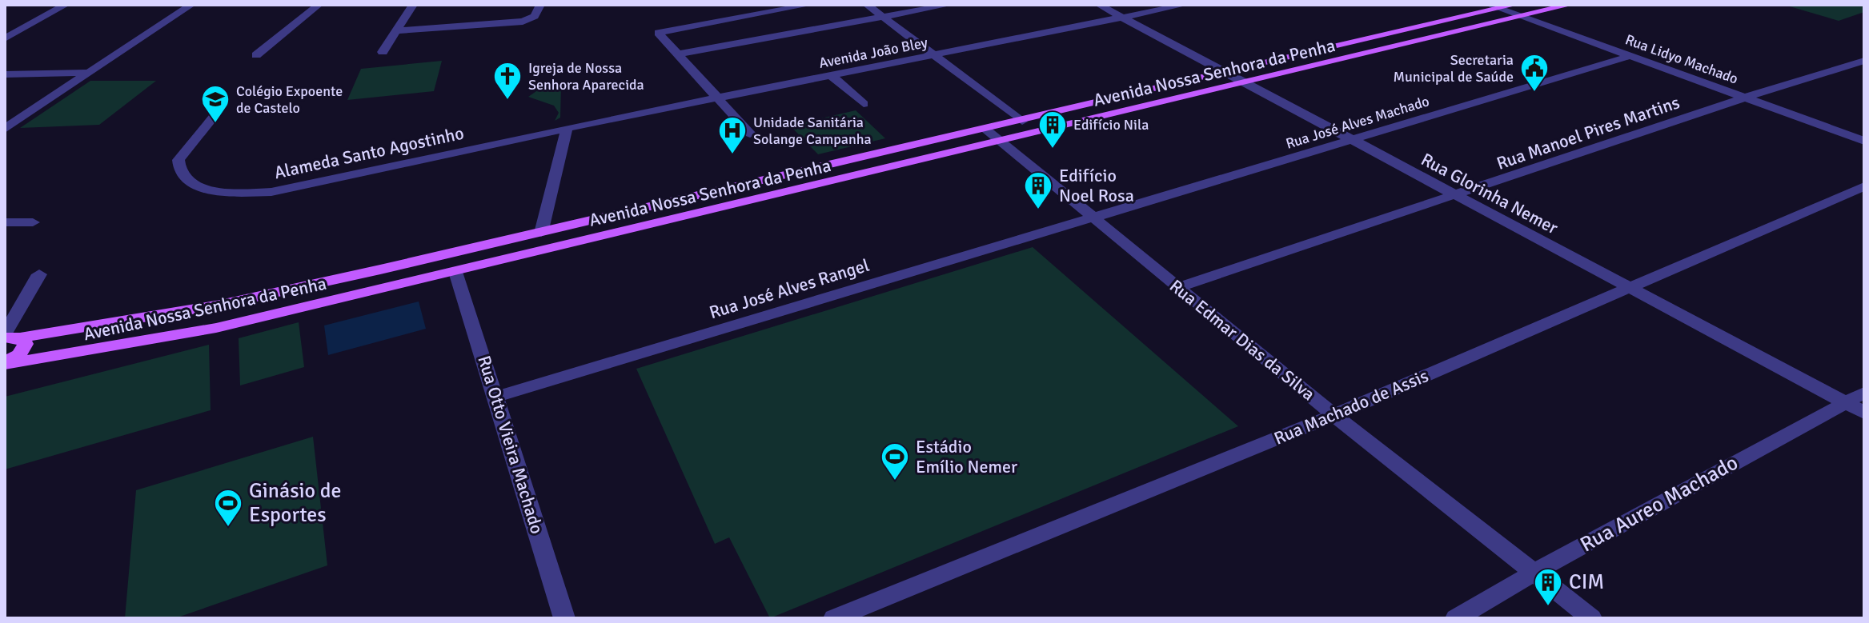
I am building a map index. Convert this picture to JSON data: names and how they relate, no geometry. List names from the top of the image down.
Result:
{
  "streets": {
    "main road": ["Avenida Nossa Senhora da Penha"],
    "street": [
      "Avenida João Bley",
      "Rua Lidyo Machado",
      "Rua José Alves Machado",
      "Rua Manoel Pires Martins",
      "Alameda Santo Agostinho",
      "Rua Glorinha Nemer",
      "Rua José Alves Rangel",
      "Rua Edmar Dias da Silva",
      "Rua Machado de Assis",
      "Rua Otto Vieira Machado",
      "Rua Aureo Machado"
    ]
  },
  "crossings": [
    ["Avenida João Bley", "Alameda Santo Agostinho"],
    ["Avenida João Bley", "Rua Glorinha Nemer"],
    ["Rua Lidyo Machado", "Avenida Nossa Senhora da Penha"],
    ["Rua Lidyo Machado", "Rua José Alves Machado"],
    ["Rua Lidyo Machado", "Rua Manoel Pires Martins"],
    ["Avenida Nossa Senhora da Penha", "Rua Glorinha Nemer"],
    ["Avenida Nossa Senhora da Penha", "Rua Edmar Dias da Silva"],
    ["Avenida Nossa Senhora da Penha", "Rua Otto Vieira Machado"],
    ["Rua José Alves Machado", "Rua Glorinha Nemer"],
    ["Rua José Alves Machado", "Rua José Alves Rangel"],
    ["Rua José Alves Machado", "Rua Edmar Dias da Silva"],
    ["Rua Manoel Pires Martins", "Rua Glorinha Nemer"],
    ["Rua Manoel Pires Martins", "Rua Edmar Dias da Silva"],
    ["Rua Glorinha Nemer", "Rua Machado de Assis"],
    ["Rua Glorinha Nemer", "Rua Aureo Machado"],
    ["Rua José Alves Rangel", "Rua Edmar Dias da Silva"],
    ["Rua José Alves Rangel", "Rua Otto Vieira Machado"],
    ["Rua Edmar Dias da Silva", "Rua Machado de Assis"],
    ["Rua Edmar Dias da Silva", "Rua Aureo Machado"]
  ],
  "places": {
    "public building": ["Secretaria Municipal de Saúde"],
    "church": ["Igreja de Nossa Senhora Aparecida"],
    "school or university": ["Colégio Expoente de Castelo"],
    "building": ["Edifício Nila", "Edifício Noel Rosa", "CIM"],
    "hospital": ["Unidade Sanitária Solange Campanha"],
    "sports": ["Estádio Emílio Nemer", "Ginásio de Esportes"]
  }
}
